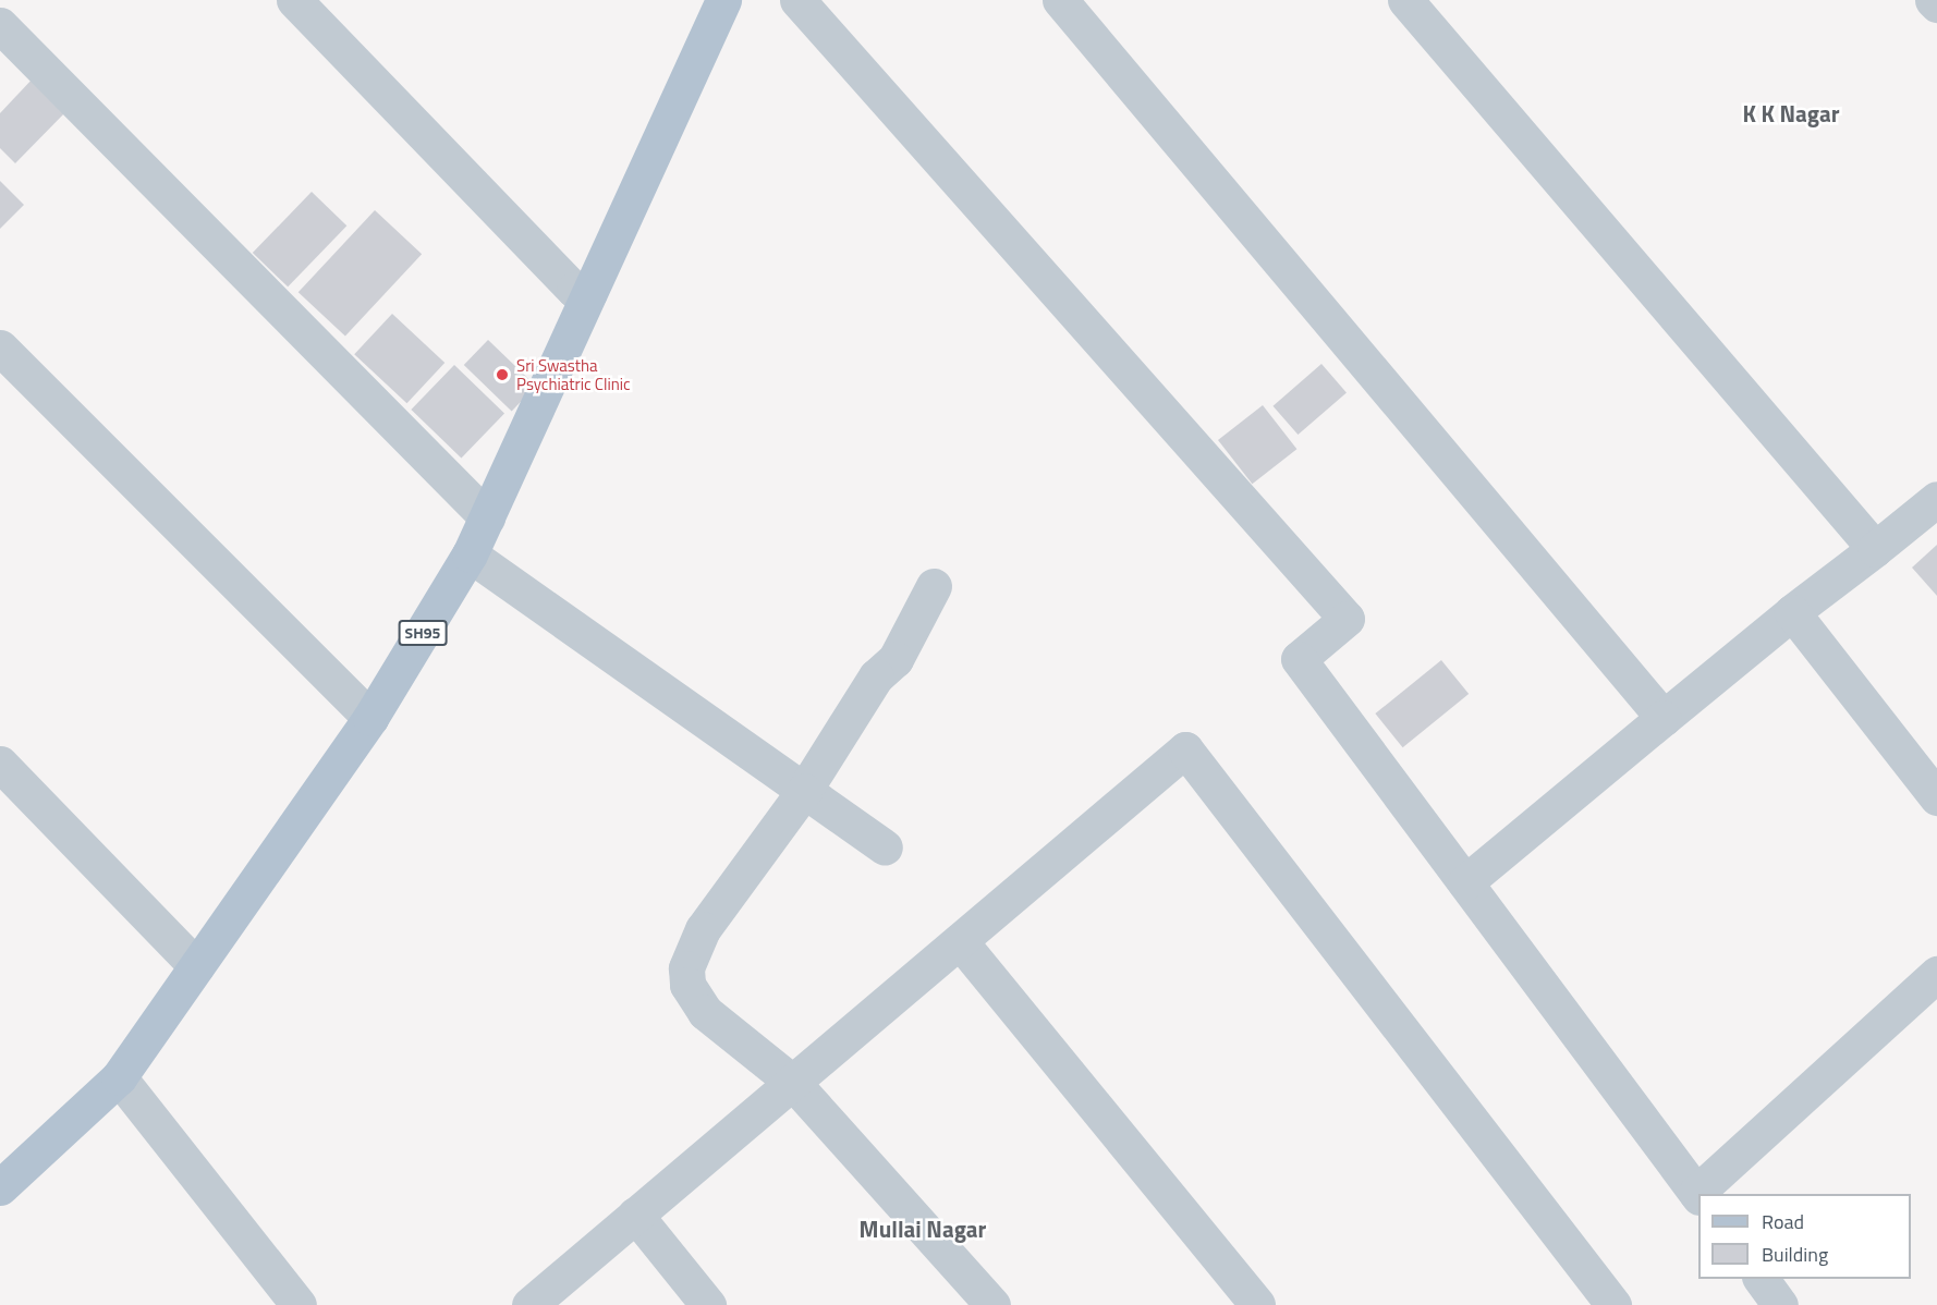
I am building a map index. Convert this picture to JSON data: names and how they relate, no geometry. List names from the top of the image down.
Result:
{
  "streets": {
    "main road": ["SH95"]
  },
  "districts": ["K K Nagar", "Mullai Nagar"],
  "places": ["Sri Swastha Psychiatric Clinic"],
  "legend": ["Road", "Building"]
}
